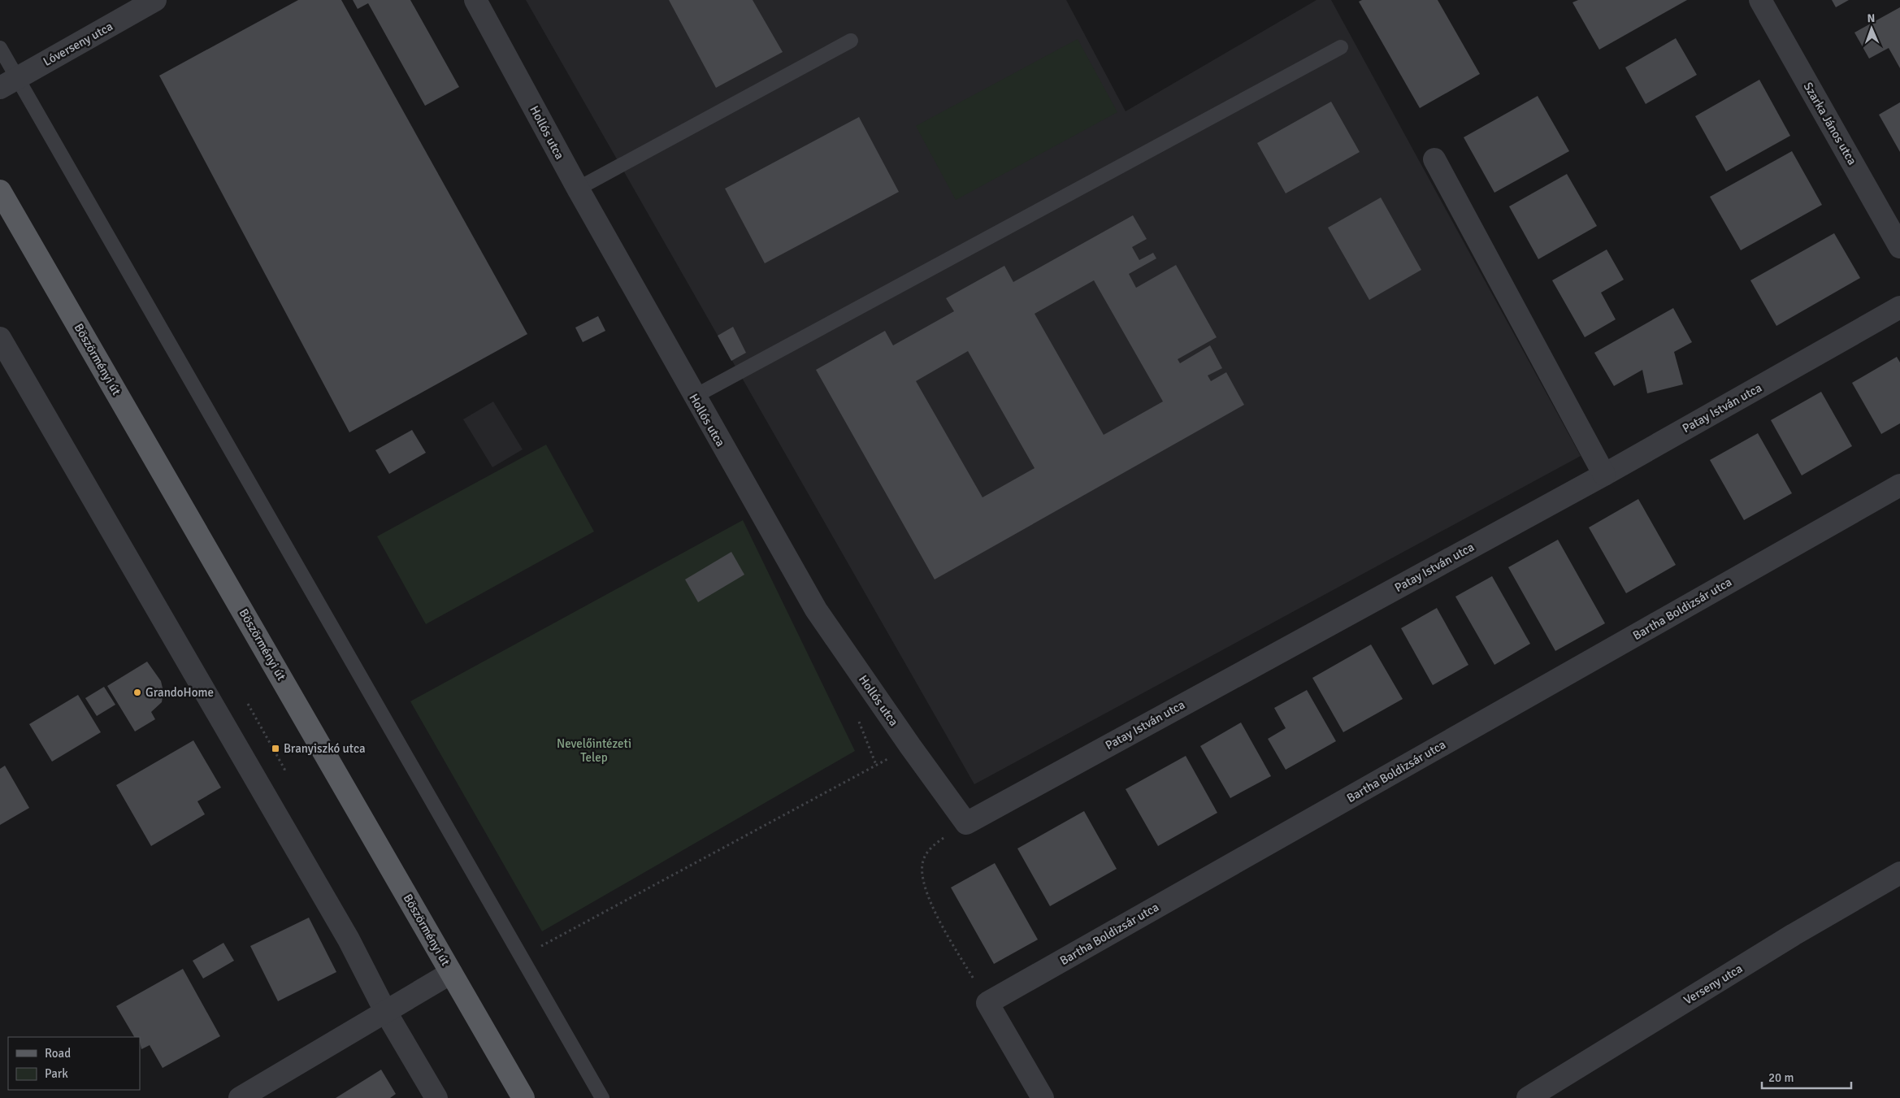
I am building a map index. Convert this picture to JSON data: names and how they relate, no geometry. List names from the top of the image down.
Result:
{
  "streets": {
    "main road": ["Böszörményi út"],
    "street": [
      "Lóverseny utca",
      "Szarka János utca",
      "Hollós utca",
      "Patay István utca",
      "Bartha Boldizsár utca",
      "Verseny utca"
    ]
  },
  "crossings": [
    ["Hollós utca", "Patay István utca"]
  ],
  "parks": ["Nevelőintézeti Telep"],
  "places": {
    "other": ["GrandoHome"],
    "transit": ["Branyiszkó utca"]
  },
  "legend": ["Road", "Park"],
  "scale_bar": "20 m",
  "north": "top"
}
